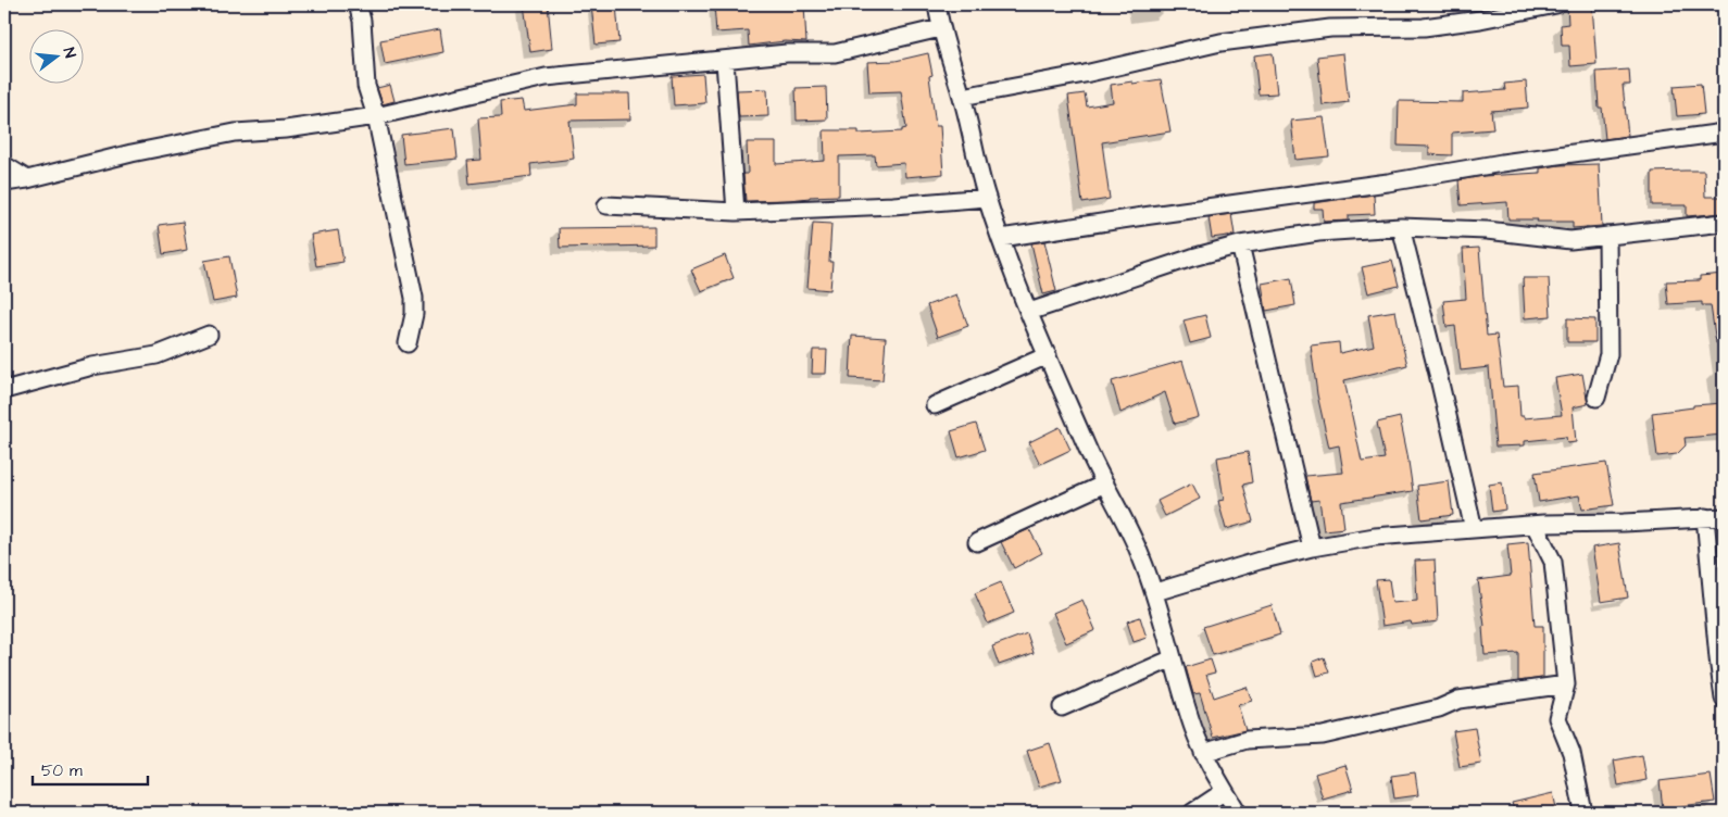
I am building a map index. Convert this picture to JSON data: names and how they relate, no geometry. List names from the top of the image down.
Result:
{
  "scale_bar": "50 m",
  "north": "right"
}
